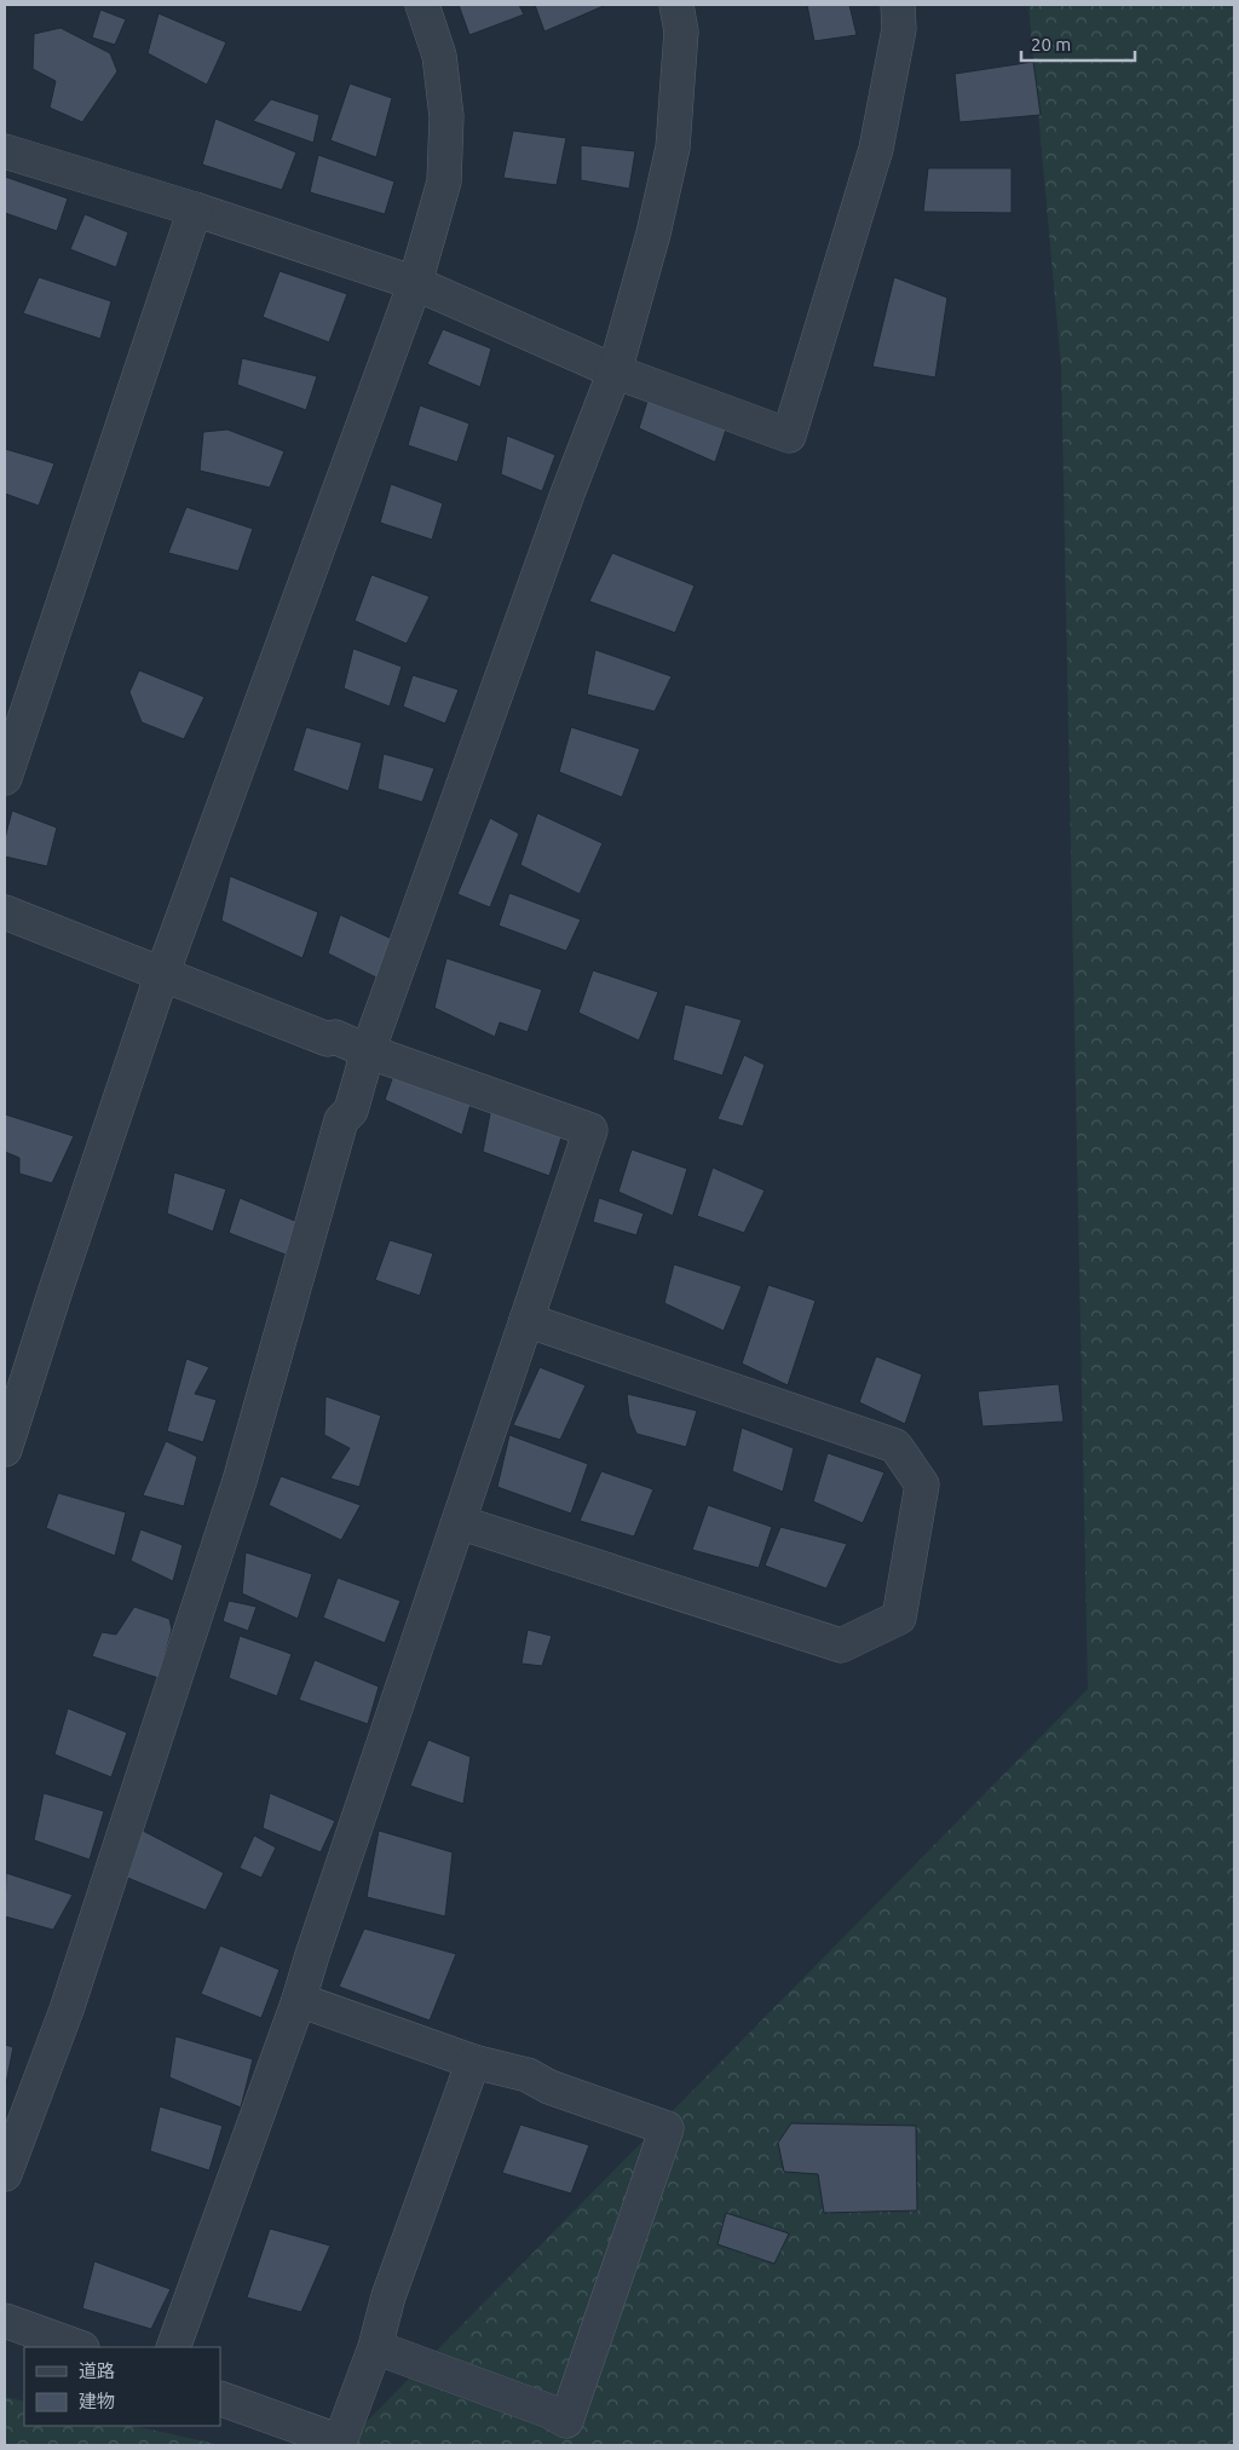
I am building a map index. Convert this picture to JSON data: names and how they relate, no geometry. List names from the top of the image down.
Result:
{
  "legend": ["道路", "建物"],
  "scale_bar": "20 m"
}
